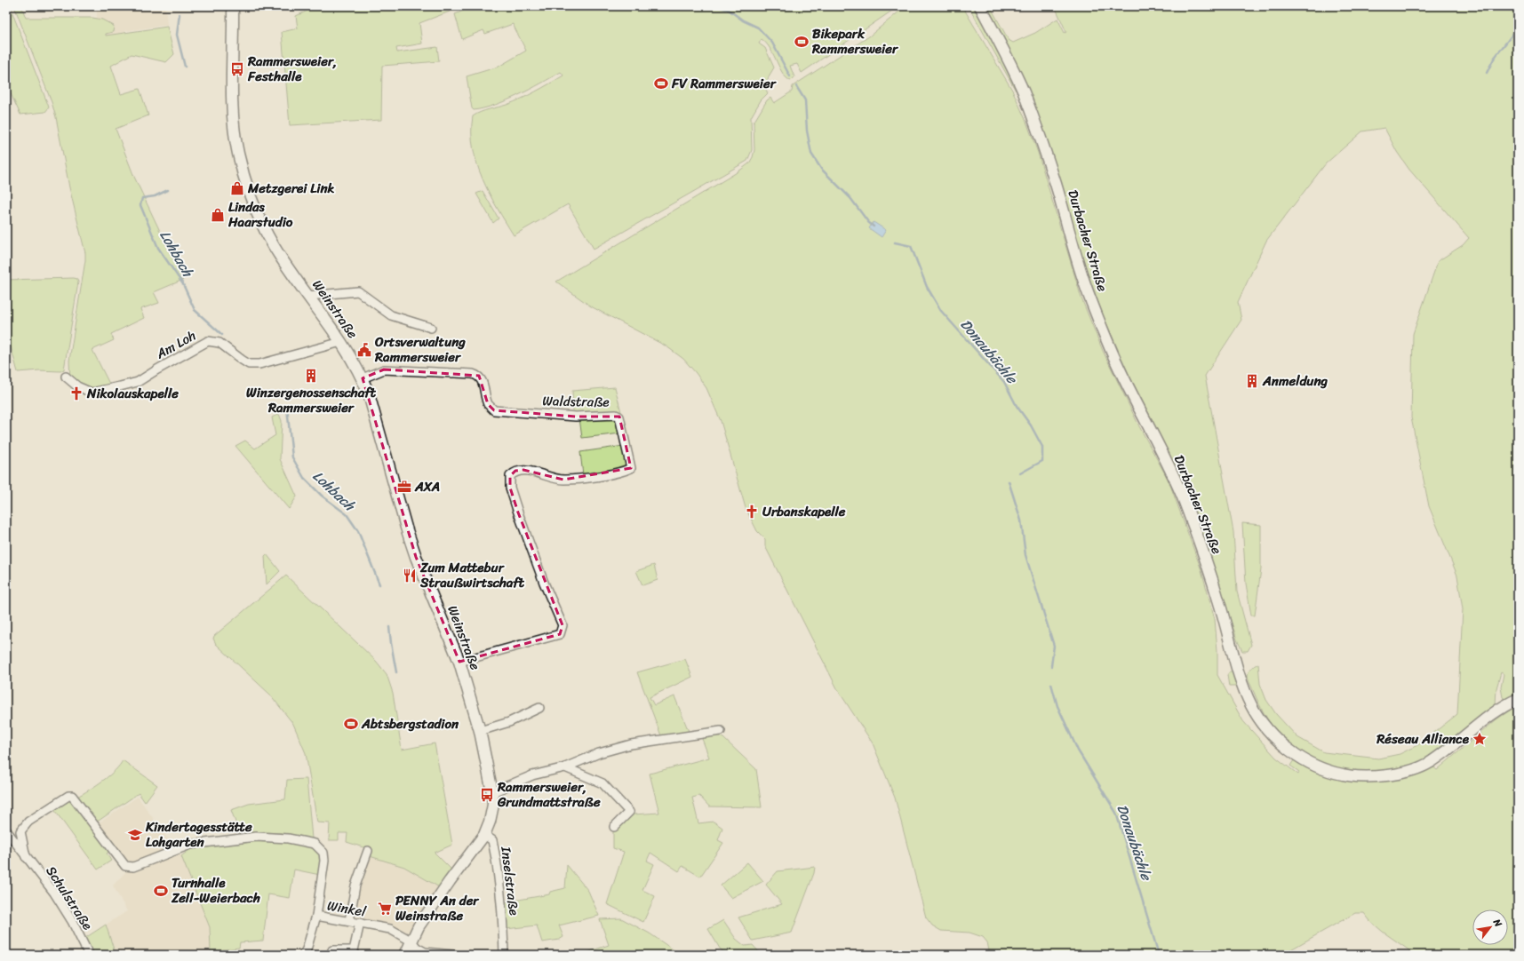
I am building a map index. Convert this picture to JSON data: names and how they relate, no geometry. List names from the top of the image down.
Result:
{
  "streets": {
    "street": [
      "Durbacher Straße",
      "Weinstraße",
      "Am Loh",
      "Waldstraße",
      "Inselstraße",
      "Schulstraße",
      "Winkel"
    ]
  },
  "crossings": [
    ["Weinstraße", "Am Loh"],
    ["Weinstraße", "Waldstraße"],
    ["Weinstraße", "Inselstraße"],
    ["Weinstraße", "Winkel"],
    ["Schulstraße", "Winkel"]
  ],
  "water": ["Lohbach", "Donaubächle"],
  "places": {
    "sports": [
      "Bikepark Rammersweier",
      "FV Rammersweier",
      "Abtsbergstadion",
      "Turnhalle Zell-Weierbach"
    ],
    "bus stop": ["Rammersweier, Festhalle", "Rammersweier, Grundmattstraße"],
    "shop": ["Metzgerei Link", "Lindas Haarstudio"],
    "public building": ["Ortsverwaltung Rammersweier"],
    "building": ["Winzergenossenschaft Rammersweier", "Anmeldung"],
    "church": ["Nikolauskapelle", "Urbanskapelle"],
    "office": ["AXA"],
    "restaurant": ["Zum Mattebur Straußwirtschaft"],
    "place": ["Réseau Alliance"],
    "school or university": ["Kindertagesstätte Lohgarten"],
    "supermarket": ["PENNY An der Weinstraße"]
  },
  "north": "top right"
}
